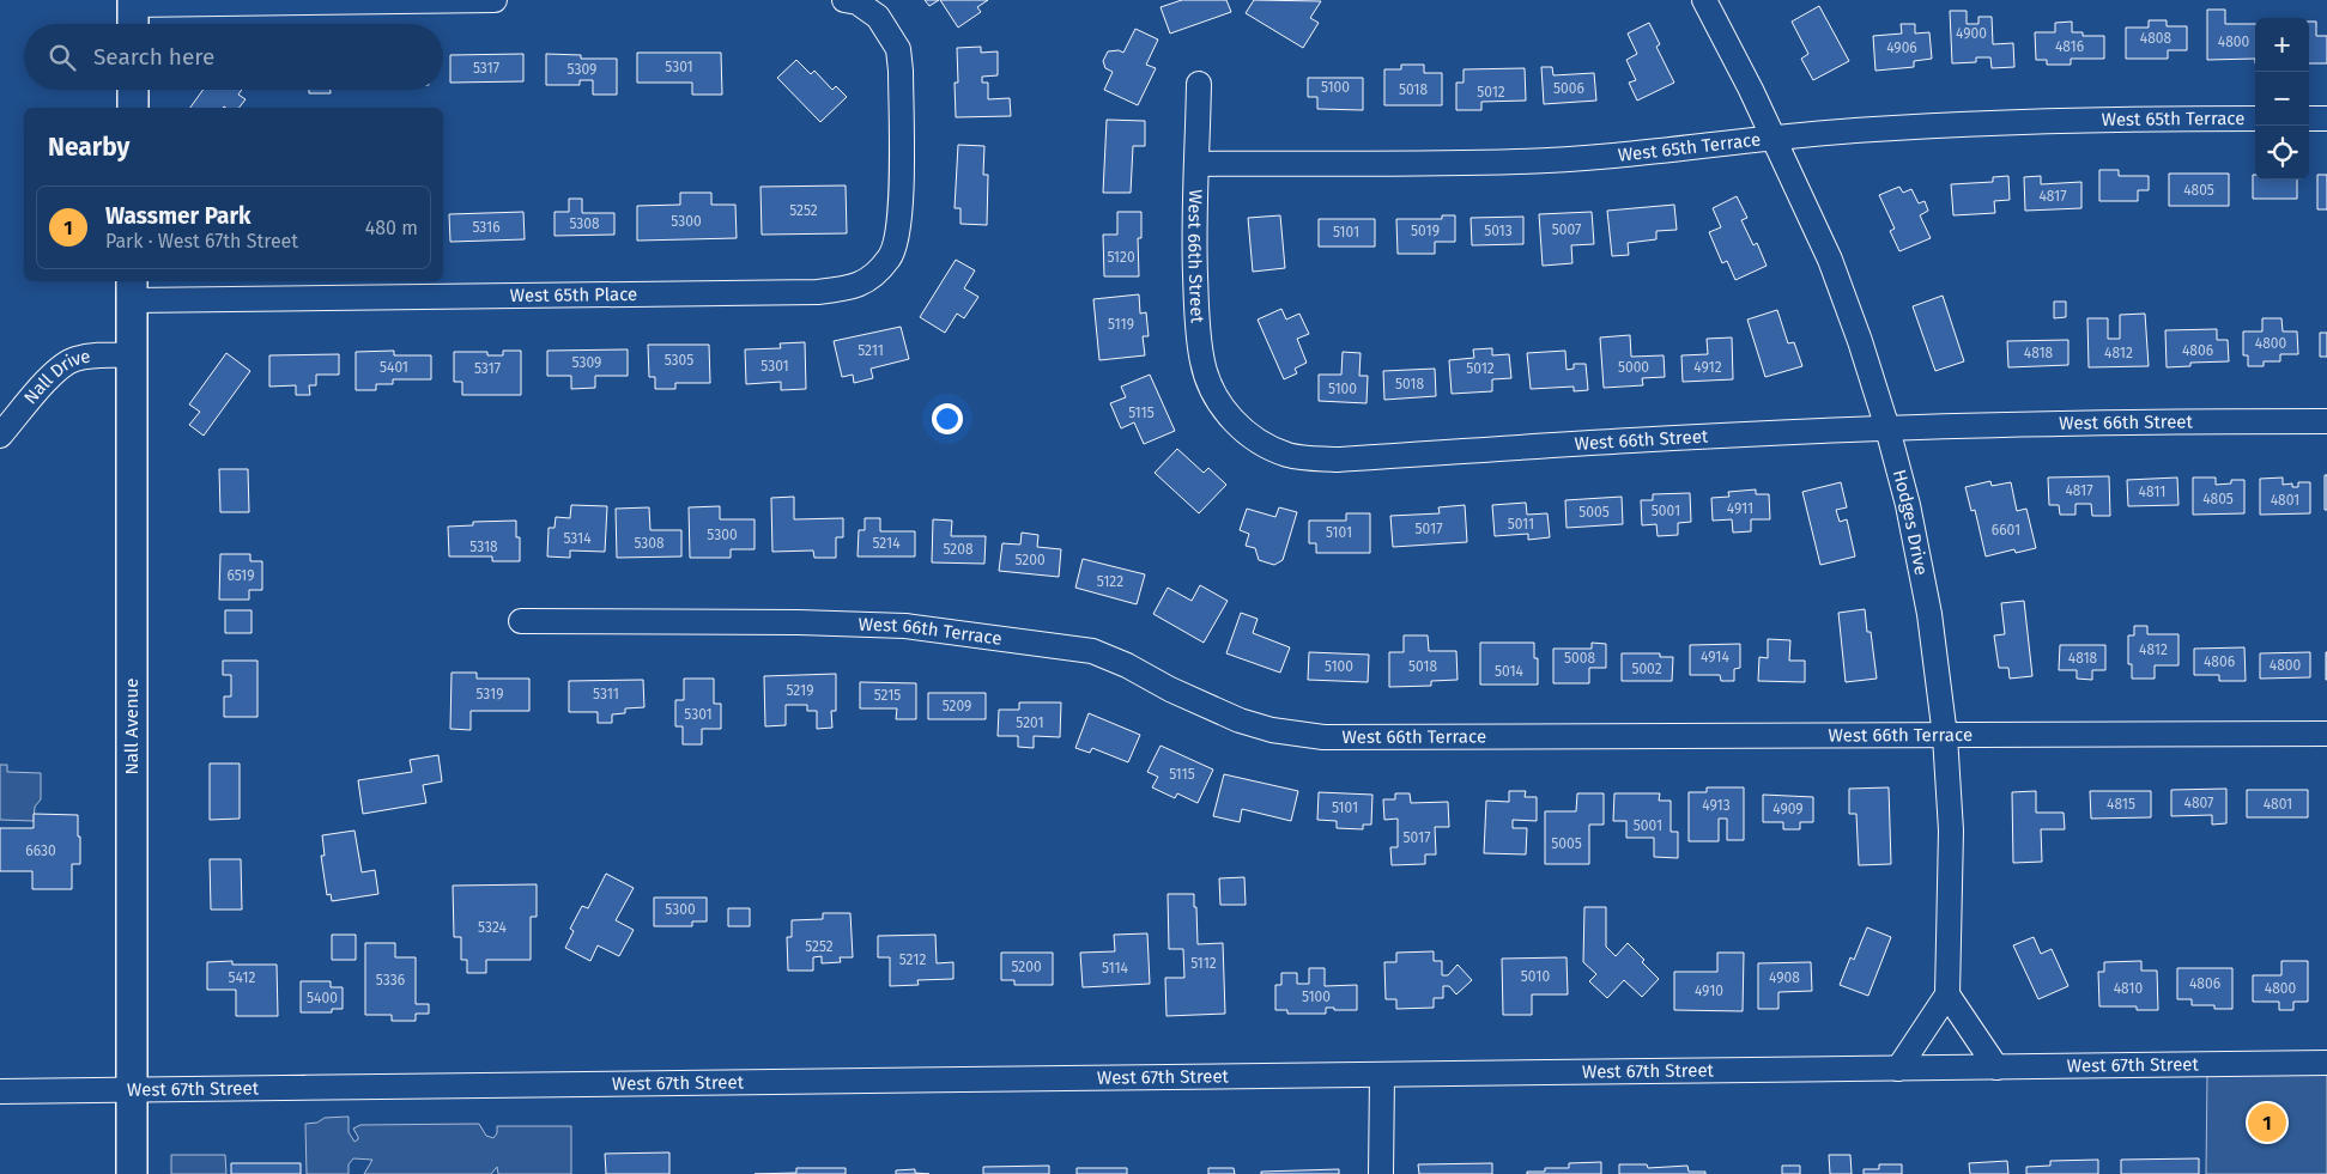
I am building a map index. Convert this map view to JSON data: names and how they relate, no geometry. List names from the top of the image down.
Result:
{
  "streets": {
    "main road": ["Nall Avenue"],
    "street": [
      "West 65th Terrace",
      "West 66th Street",
      "West 65th Place",
      "Nall Drive",
      "Hodges Drive",
      "West 66th Terrace",
      "West 67th Street"
    ]
  },
  "crossings": [
    ["West 65th Terrace", "West 66th Street"],
    ["West 65th Terrace", "Hodges Drive"],
    ["West 66th Street", "Hodges Drive"],
    ["West 65th Place", "Nall Avenue"],
    ["Nall Drive", "Nall Avenue"],
    ["Hodges Drive", "West 66th Terrace"],
    ["Nall Avenue", "West 67th Street"]
  ],
  "house_numbers": [
    "4900",
    "4808",
    "4800",
    "4816",
    "4906",
    "5301",
    "5317",
    "5309",
    "5100",
    "5006",
    "5018",
    "5012",
    "4805",
    "4817",
    "5252",
    "5300",
    "5308",
    "5316",
    "5007",
    "5019",
    "5013",
    "5101",
    "5120",
    "5119",
    "4800",
    "5211",
    "4806",
    "4818",
    "4812",
    "5305",
    "5309",
    "5301",
    "5401",
    "5000",
    "4912",
    "5317",
    "5012",
    "5018",
    "5100",
    "5115",
    "4817",
    "4811",
    "4805",
    "4801",
    "4911",
    "5001",
    "5005",
    "5011",
    "5017",
    "6601",
    "5101",
    "5300",
    "5314",
    "5308",
    "5214",
    "5318",
    "5208",
    "5200",
    "6519",
    "5122",
    "4812",
    "4914",
    "5008",
    "4818",
    "4806",
    "4800",
    "5100",
    "5018",
    "5002",
    "5014",
    "5219",
    "5319",
    "5311",
    "5215",
    "5209",
    "5301",
    "5201",
    "5115",
    "4807",
    "4815",
    "4801",
    "4913",
    "5101",
    "4909",
    "5001",
    "5017",
    "5005",
    "6630",
    "5300",
    "5324",
    "5252",
    "5212",
    "5112",
    "5200",
    "5114",
    "5010",
    "5412",
    "4908",
    "5336",
    "4806",
    "4810",
    "4800",
    "4910",
    "5100",
    "5400"
  ],
  "page": {
    "map_buttons": ["+", "−"],
    "search": "Search here",
    "heading": "Nearby",
    "list": [
      {
        "mark": "1",
        "name": "Wassmer Park",
        "note": "Park · West 67th Street",
        "value": "480 m"
      }
    ],
    "pins": "1"
  }
}
